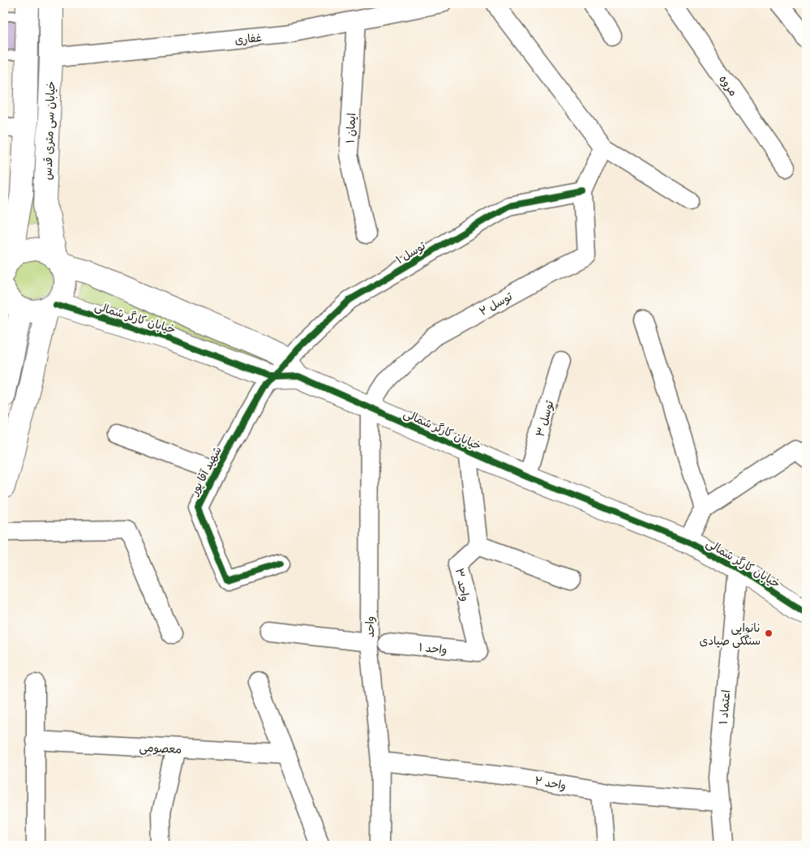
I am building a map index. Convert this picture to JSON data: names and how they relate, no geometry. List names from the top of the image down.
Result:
{
  "streets": {
    "street": [
      "غفاری",
      "مروه",
      "ایمان ۱",
      "خیابان سی متری قدس",
      "توسل ۱",
      "توسل ۲",
      "خیابان کارگر شمالی",
      "توسل ۳",
      "شهید آقا پور",
      "واحد ۳",
      "واحد",
      "واحد ۱",
      "اعتماد ۱",
      "معصومی",
      "واحد ۲"
    ]
  },
  "crossings": [
    ["غفاری", "ایمان ۱"],
    ["غفاری", "خیابان سی متری قدس"],
    ["خیابان سی متری قدس", "خیابان کارگر شمالی"],
    ["توسل ۱", "توسل ۲"],
    ["توسل ۱", "خیابان کارگر شمالی"],
    ["توسل ۱", "شهید آقا پور"],
    ["توسل ۲", "خیابان کارگر شمالی"],
    ["توسل ۲", "واحد"],
    ["خیابان کارگر شمالی", "توسل ۳"],
    ["خیابان کارگر شمالی", "شهید آقا پور"],
    ["خیابان کارگر شمالی", "واحد"],
    ["خیابان کارگر شمالی", "اعتماد ۱"],
    ["واحد ۳", "واحد ۱"],
    ["واحد", "واحد ۲"],
    ["اعتماد ۱", "واحد ۲"]
  ],
  "places": ["نانوایی سنگکی صیادی"]
}
